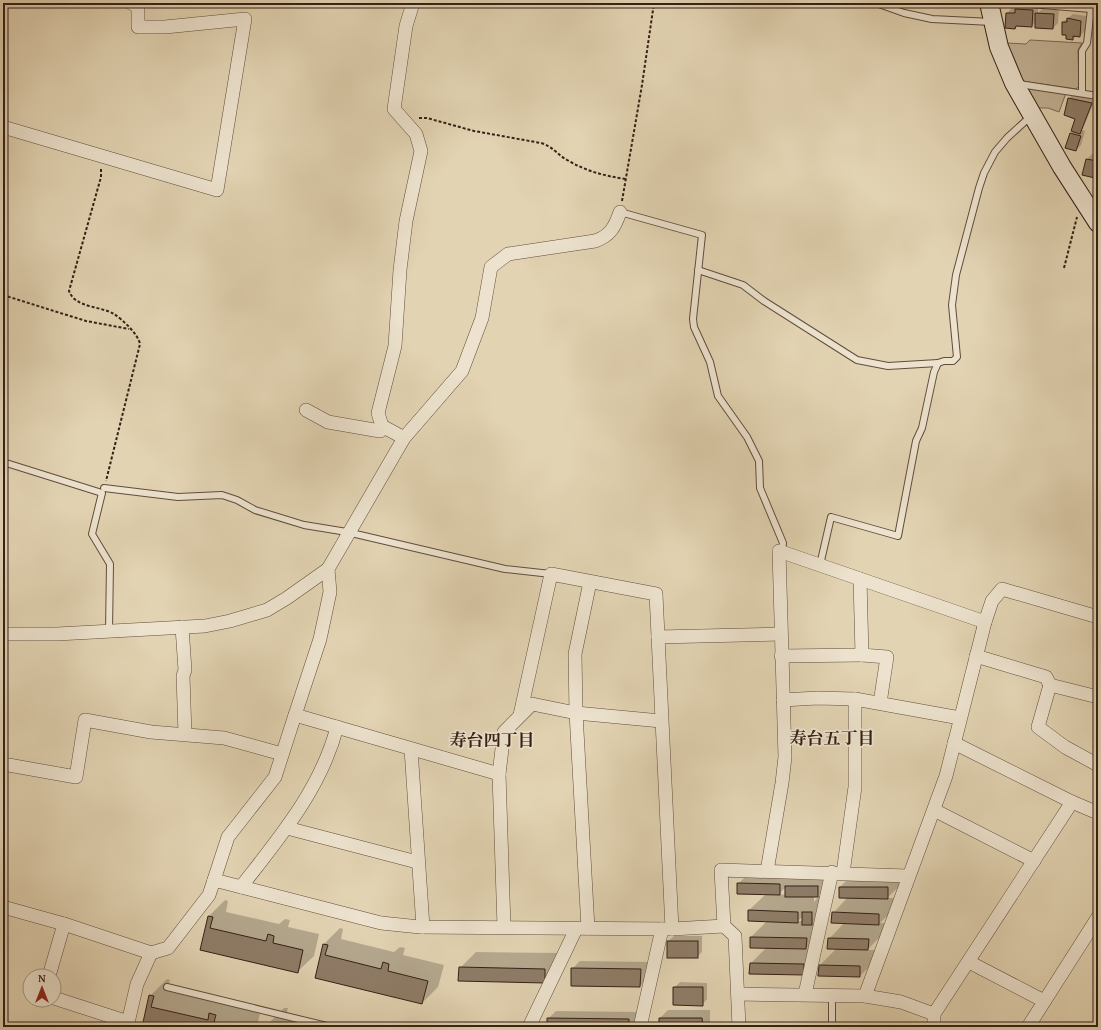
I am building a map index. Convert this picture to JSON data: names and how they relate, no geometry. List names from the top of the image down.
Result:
{
  "districts": ["寿台五丁目", "寿台四丁目"],
  "north": "top"
}
